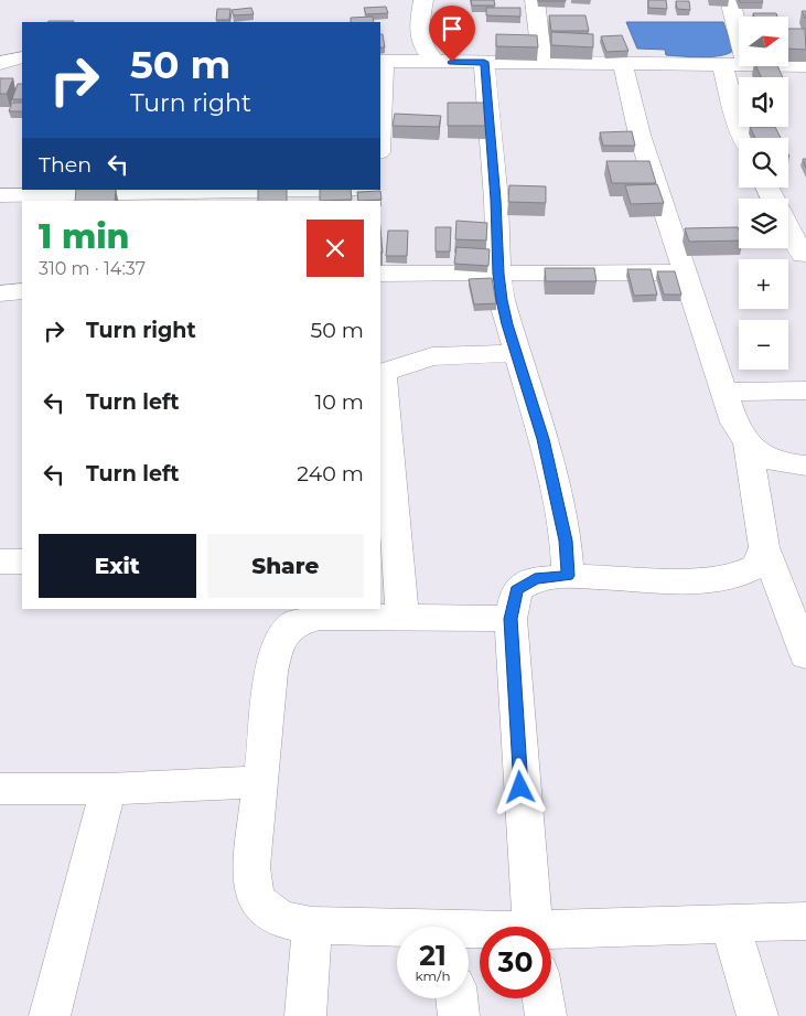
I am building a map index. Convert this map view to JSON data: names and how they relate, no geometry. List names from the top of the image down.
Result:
{
  "north": "right",
  "page": {
    "map_buttons": ["+", "−"],
    "turn": ["50 m", "Turn right"],
    "then": "Then",
    "heading": ["1 min", "310 m · 14:37"],
    "list": [
      {
        "name": "Turn right",
        "value": "50 m"
      },
      {
        "name": "Turn left",
        "value": "10 m"
      },
      {
        "name": "Turn left",
        "value": "240 m"
      }
    ],
    "buttons": ["Exit", "Share"],
    "speed": "21 km/h",
    "limit": "30"
  }
}
